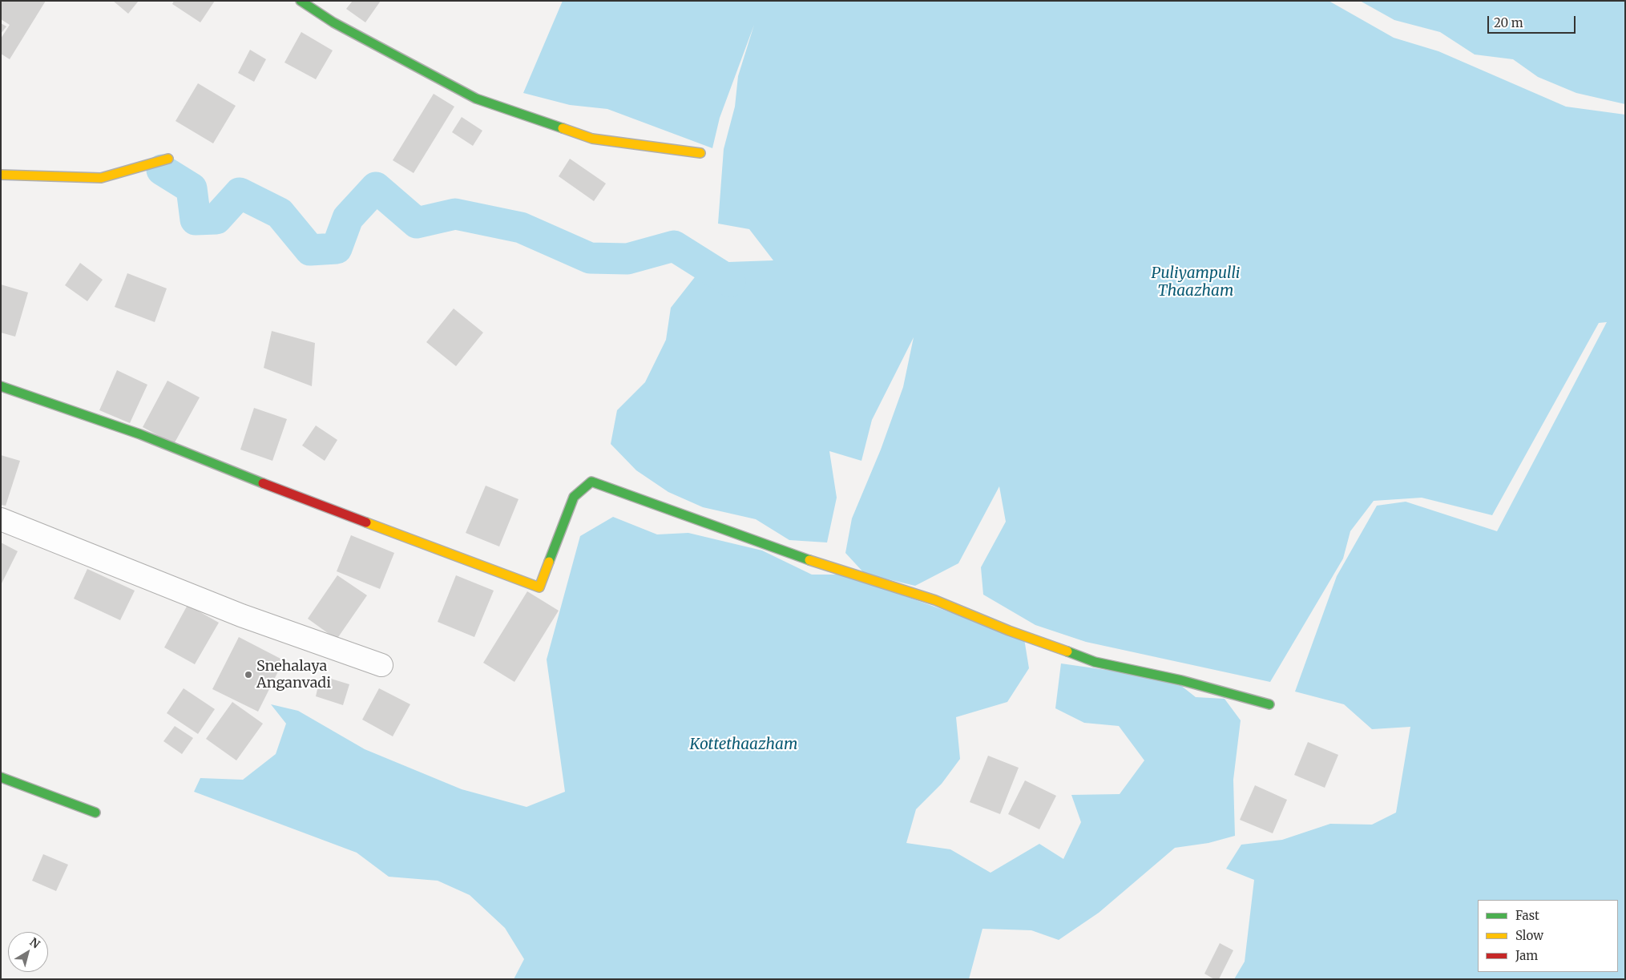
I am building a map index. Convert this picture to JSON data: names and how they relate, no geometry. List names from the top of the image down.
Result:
{
  "water": ["Puliyampulli Thaazham", "Kottethaazham"],
  "places": ["Snehalaya Anganvadi"],
  "legend": ["Fast", "Slow", "Jam"],
  "scale_bar": "20 m",
  "north": "top right"
}
